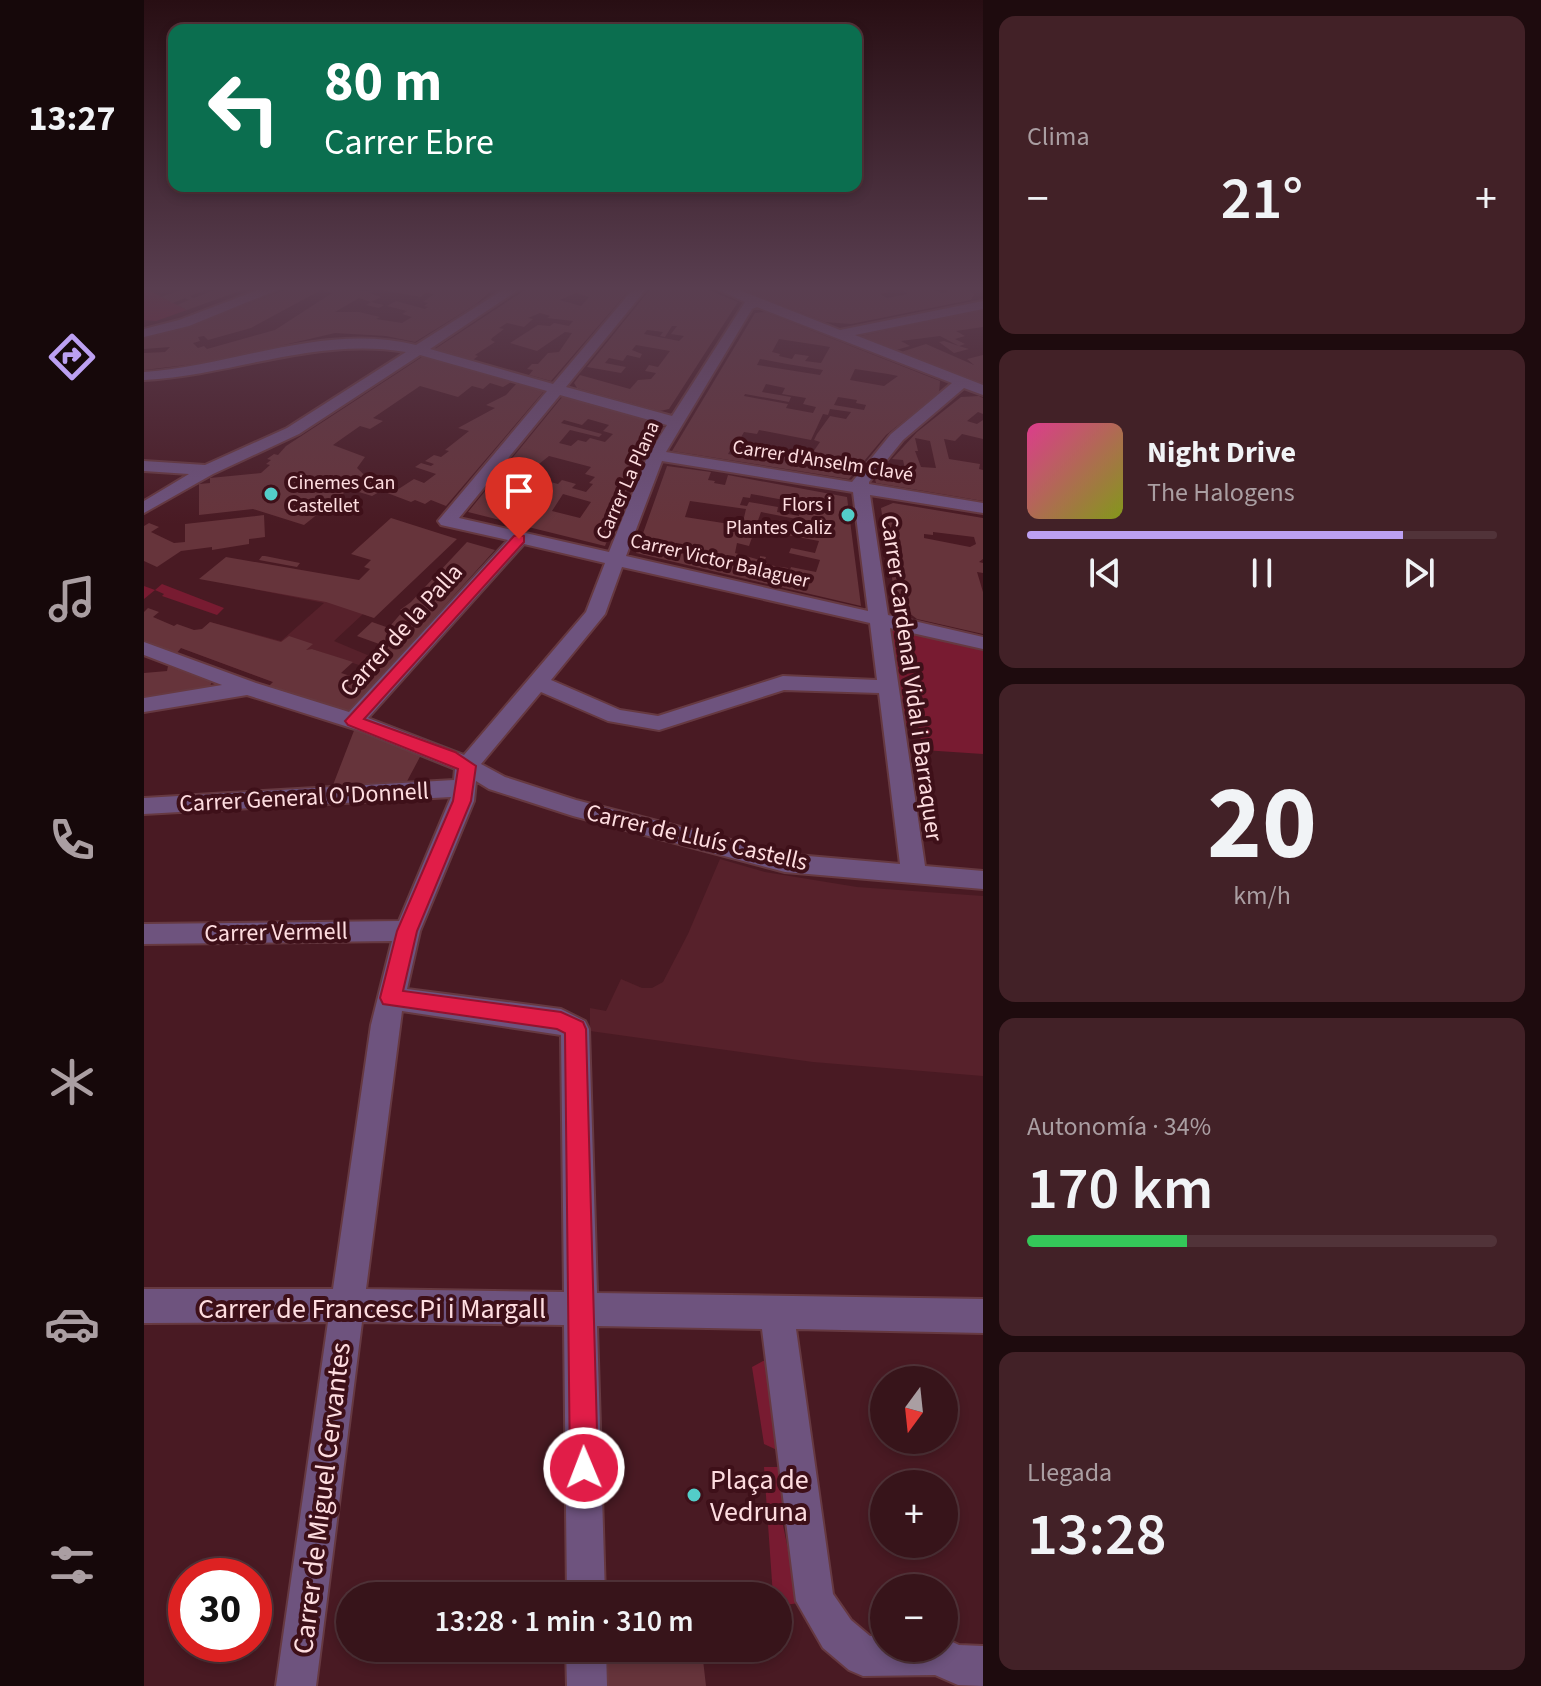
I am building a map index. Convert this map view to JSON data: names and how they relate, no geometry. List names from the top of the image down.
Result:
{
  "streets": {
    "street": [
      "Carrer d'Anselm Clavé",
      "Carrer La Plana",
      "Carrer Victor Balaguer",
      "Carrer de la Palla",
      "Carrer Cardenal Vidal i Barraquer",
      "Carrer General O'Donnell",
      "Carrer de Lluís Castells",
      "Carrer Vermell",
      "Carrer de Francesc Pi i Margall",
      "Carrer de Miguel Cervantes"
    ]
  },
  "crossings": [
    ["Carrer d'Anselm Clavé", "Carrer La Plana"],
    ["Carrer d'Anselm Clavé", "Carrer Cardenal Vidal i Barraquer"],
    ["Carrer La Plana", "Carrer Victor Balaguer"],
    ["Carrer La Plana", "Carrer General O'Donnell"],
    ["Carrer La Plana", "Carrer de Lluís Castells"],
    ["Carrer La Plana", "Carrer de Miguel Cervantes"],
    ["Carrer Victor Balaguer", "Carrer de la Palla"],
    ["Carrer Victor Balaguer", "Carrer Cardenal Vidal i Barraquer"],
    ["Carrer de la Palla", "Carrer de Lluís Castells"],
    ["Carrer Cardenal Vidal i Barraquer", "Carrer de Lluís Castells"],
    ["Carrer General O'Donnell", "Carrer de Lluís Castells"],
    ["Carrer General O'Donnell", "Carrer de Miguel Cervantes"],
    ["Carrer de Lluís Castells", "Carrer de Miguel Cervantes"],
    ["Carrer Vermell", "Carrer de Miguel Cervantes"],
    ["Carrer de Francesc Pi i Margall", "Carrer de Miguel Cervantes"]
  ],
  "places": ["Cinemes Can Castellet", "Flors i Plantes Caliz", "Plaça de Vedruna"],
  "north": "bottom",
  "page": {
    "tabs": "13:27",
    "tile": [
      "Clima",
      ["20", "km/h"],
      ["Autonomía · 34%", "170 km"],
      ["Llegada", "13:28"]
    ],
    "turn": ["80 m", "Carrer Ebre"],
    "heat": ["−", "21°", "+"],
    "song": ["Night Drive", "The Halogens"],
    "map_buttons": ["+", "−"],
    "limit": "30",
    "trip": "13:28 · 1 min · 310 m"
  }
}
